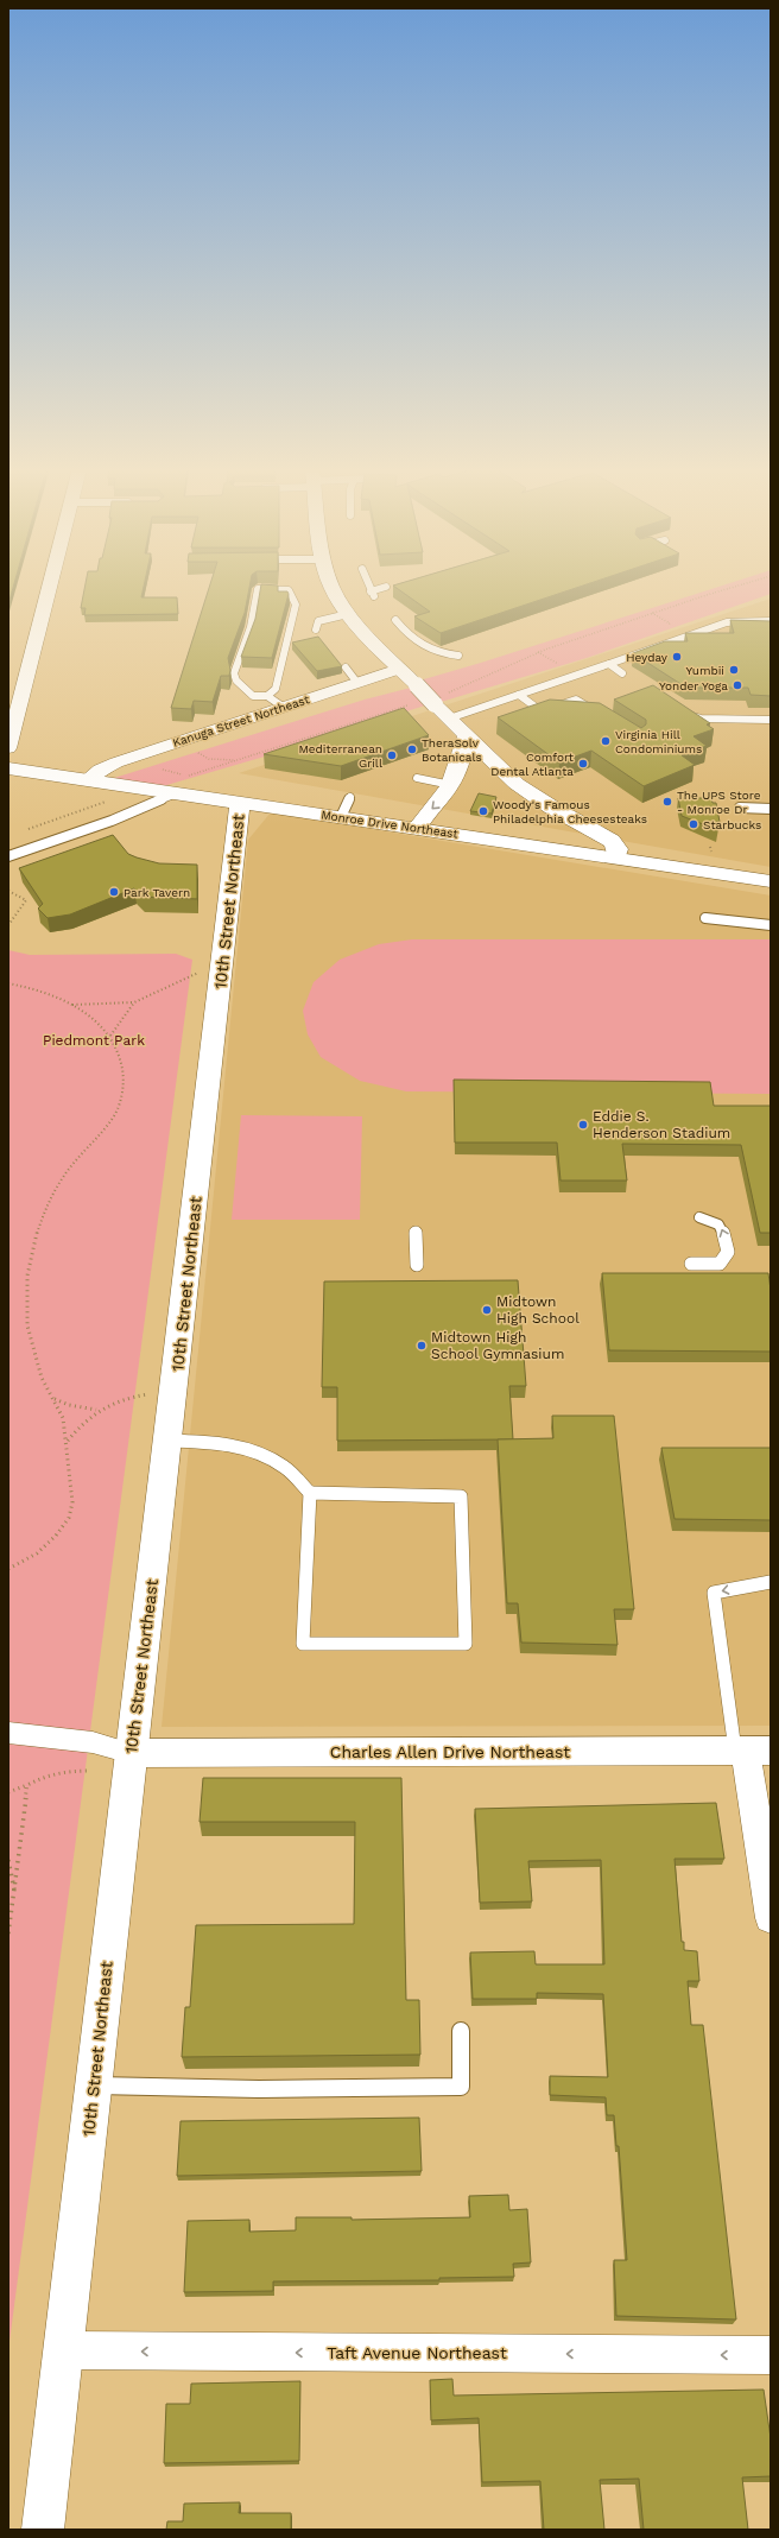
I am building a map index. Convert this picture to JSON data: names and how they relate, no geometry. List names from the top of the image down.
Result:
{
  "streets": {
    "main road": ["Monroe Drive Northeast", "10th Street Northeast"],
    "street": ["Kanuga Street Northeast", "Charles Allen Drive Northeast", "Taft Avenue Northeast"]
  },
  "crossings": [
    ["Kanuga Street Northeast", "Monroe Drive Northeast"],
    ["Monroe Drive Northeast", "10th Street Northeast"],
    ["10th Street Northeast", "Charles Allen Drive Northeast"],
    ["10th Street Northeast", "Taft Avenue Northeast"]
  ],
  "one_way": ["Taft Avenue Northeast"],
  "parks": ["Piedmont Park"],
  "places": [
    "Heyday",
    "Yumbii",
    "Yonder Yoga",
    "Virginia Hill Condominiums",
    "TheraSolv Botanicals",
    "Mediterranean Grill",
    "Comfort Dental Atlanta",
    "The UPS Store - Monroe Dr",
    "Woody's Famous Philadelphia Cheesesteaks",
    "Starbucks",
    "Park Tavern",
    "Eddie S. Henderson Stadium",
    "Midtown High School",
    "Midtown High School Gymnasium"
  ]
}
